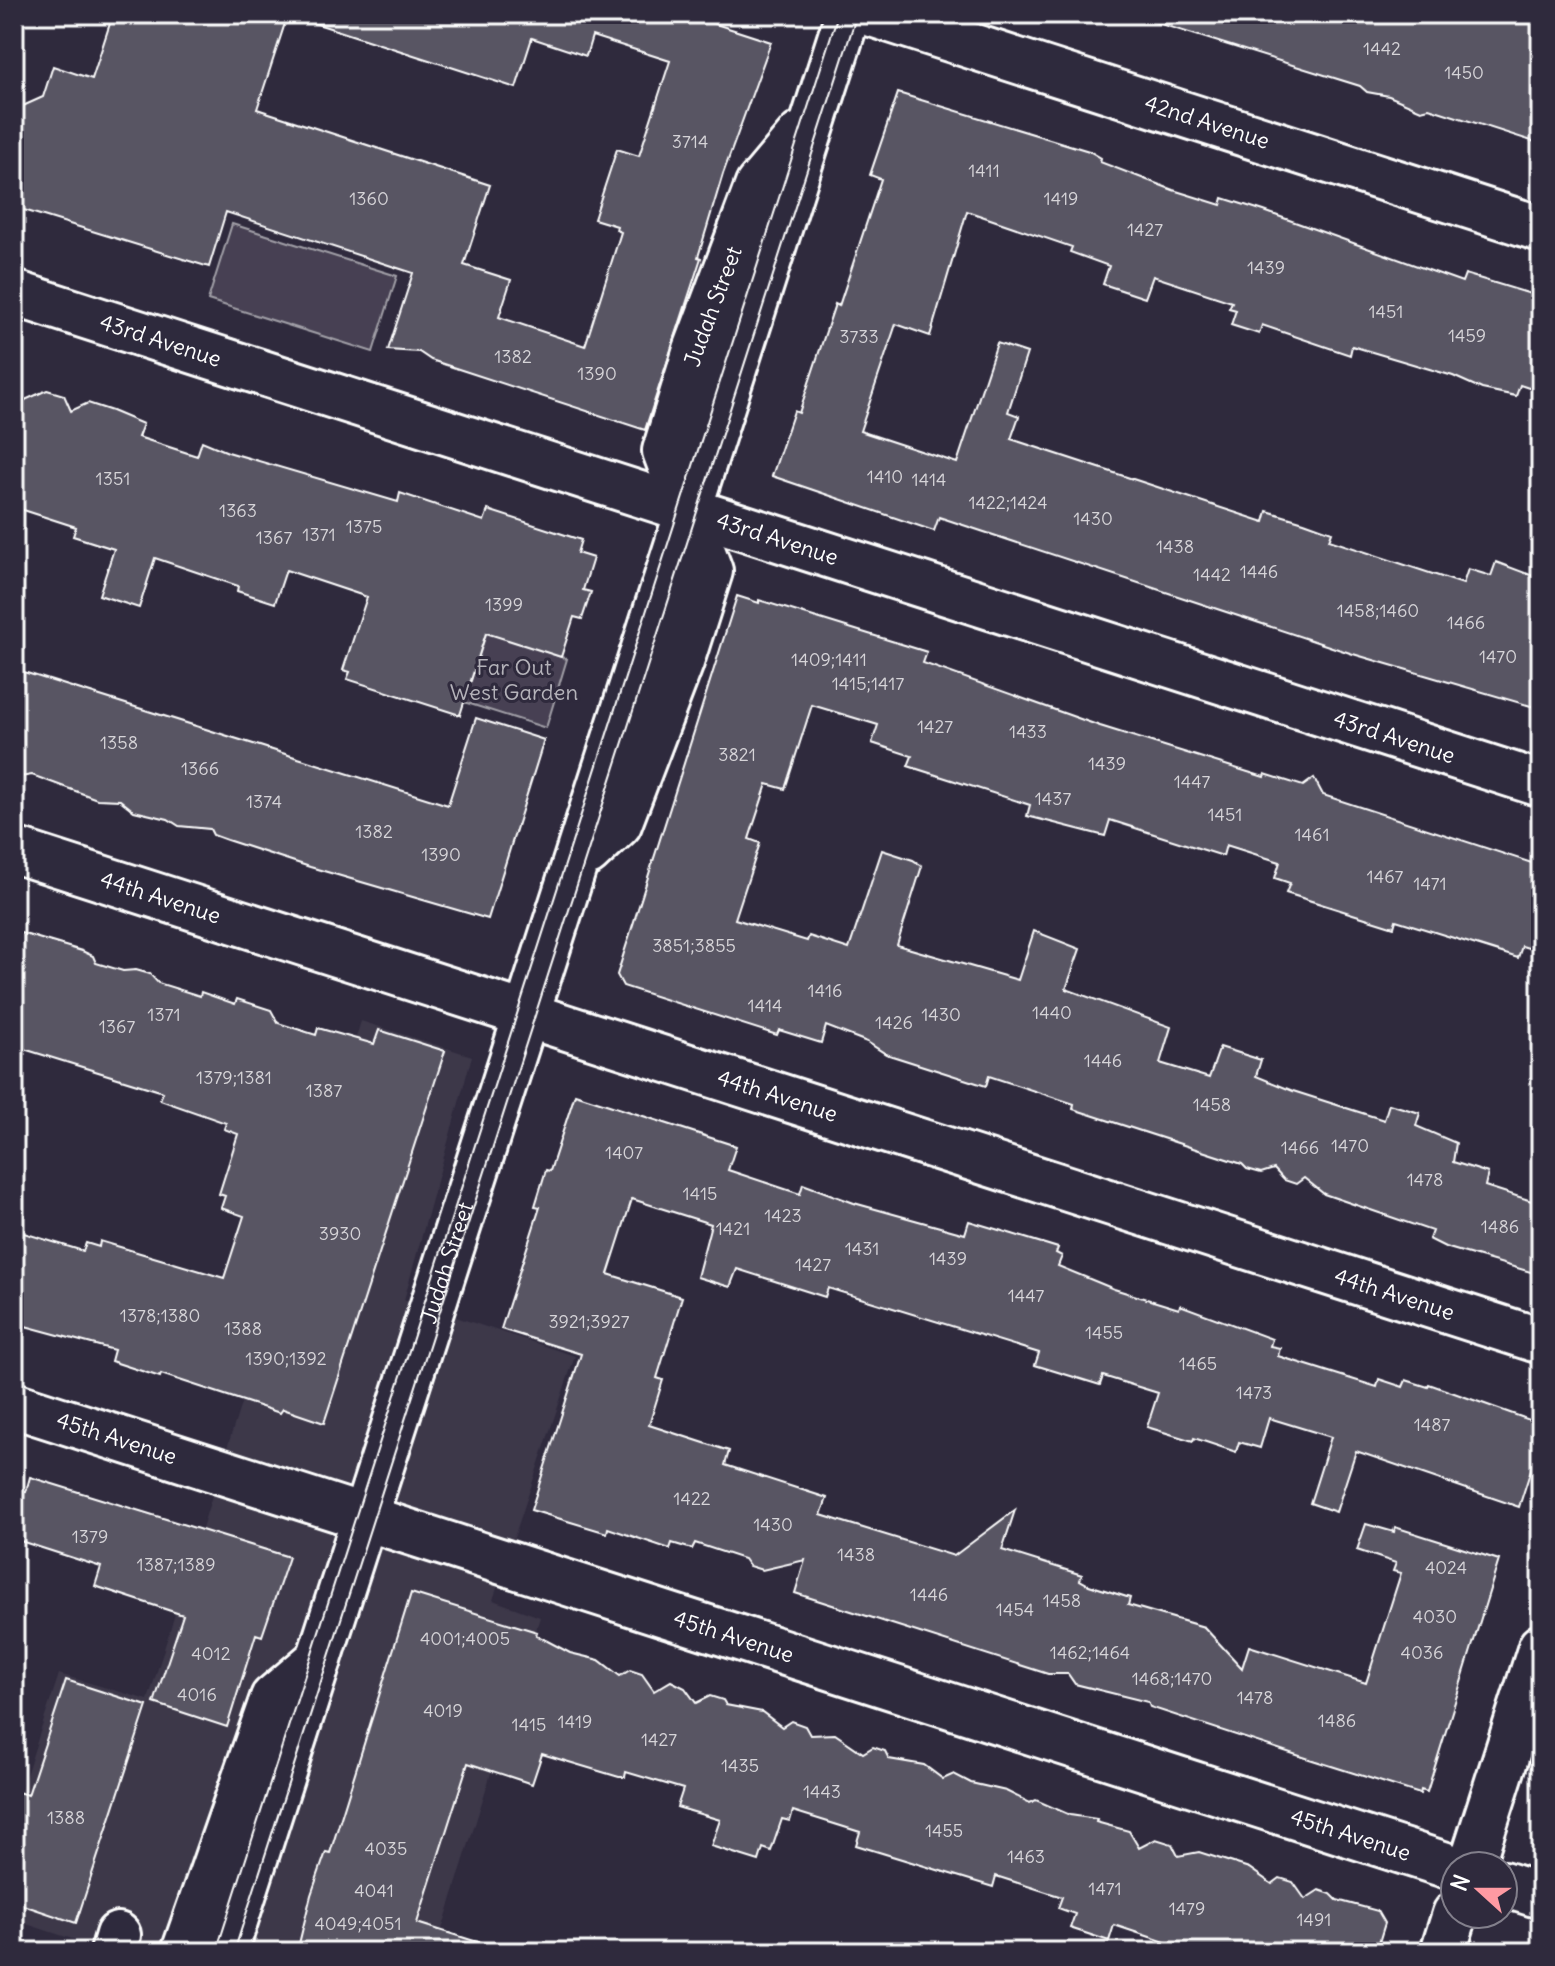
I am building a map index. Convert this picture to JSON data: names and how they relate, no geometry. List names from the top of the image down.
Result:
{
  "streets": {
    "street": [
      "42nd Avenue",
      "Judah Street",
      "43rd Avenue",
      "44th Avenue",
      "45th Avenue"
    ]
  },
  "crossings": [
    ["Judah Street", "43rd Avenue"],
    ["Judah Street", "44th Avenue"],
    ["Judah Street", "45th Avenue"]
  ],
  "parks": ["Far Out West Garden"],
  "house_numbers": [
    "1442",
    "1450",
    "3714",
    "1411",
    "1360",
    "1419",
    "1427",
    "1439",
    "1451",
    "1459",
    "3733",
    "1382",
    "1390",
    "1410",
    "1351",
    "1414",
    "1422;1424",
    "1363",
    "1430",
    "1375",
    "1371",
    "1367",
    "1438",
    "1446",
    "1442",
    "1399",
    "1458;1460",
    "1466",
    "1470",
    "1409;1411",
    "1415;1417",
    "1427",
    "1433",
    "1358",
    "3821",
    "1439",
    "1366",
    "1447",
    "1437",
    "1374",
    "1451",
    "1382",
    "1461",
    "1390",
    "1467",
    "1471",
    "3851;3855",
    "1416",
    "1414",
    "1440",
    "1371",
    "1430",
    "1426",
    "1367",
    "1446",
    "1379;1381",
    "1387",
    "1458",
    "1470",
    "1466",
    "1407",
    "1478",
    "1415",
    "1423",
    "1486",
    "1421",
    "3930",
    "1431",
    "1439",
    "1427",
    "1447",
    "1378;1380",
    "3921;3927",
    "1388",
    "1455",
    "1390;1392",
    "1465",
    "1473",
    "1487",
    "1422",
    "1430",
    "1379",
    "1438",
    "1387;1389",
    "4024",
    "1446",
    "1458",
    "1454",
    "4030",
    "4001;4005",
    "1462;1464",
    "4036",
    "4012",
    "1468;1470",
    "4016",
    "1478",
    "4019",
    "1486",
    "1419",
    "1415",
    "1427",
    "1435",
    "1443",
    "1388",
    "1455",
    "4035",
    "1463",
    "1471",
    "4041",
    "1479",
    "1491",
    "4049;4051"
  ],
  "north": "left"
}
